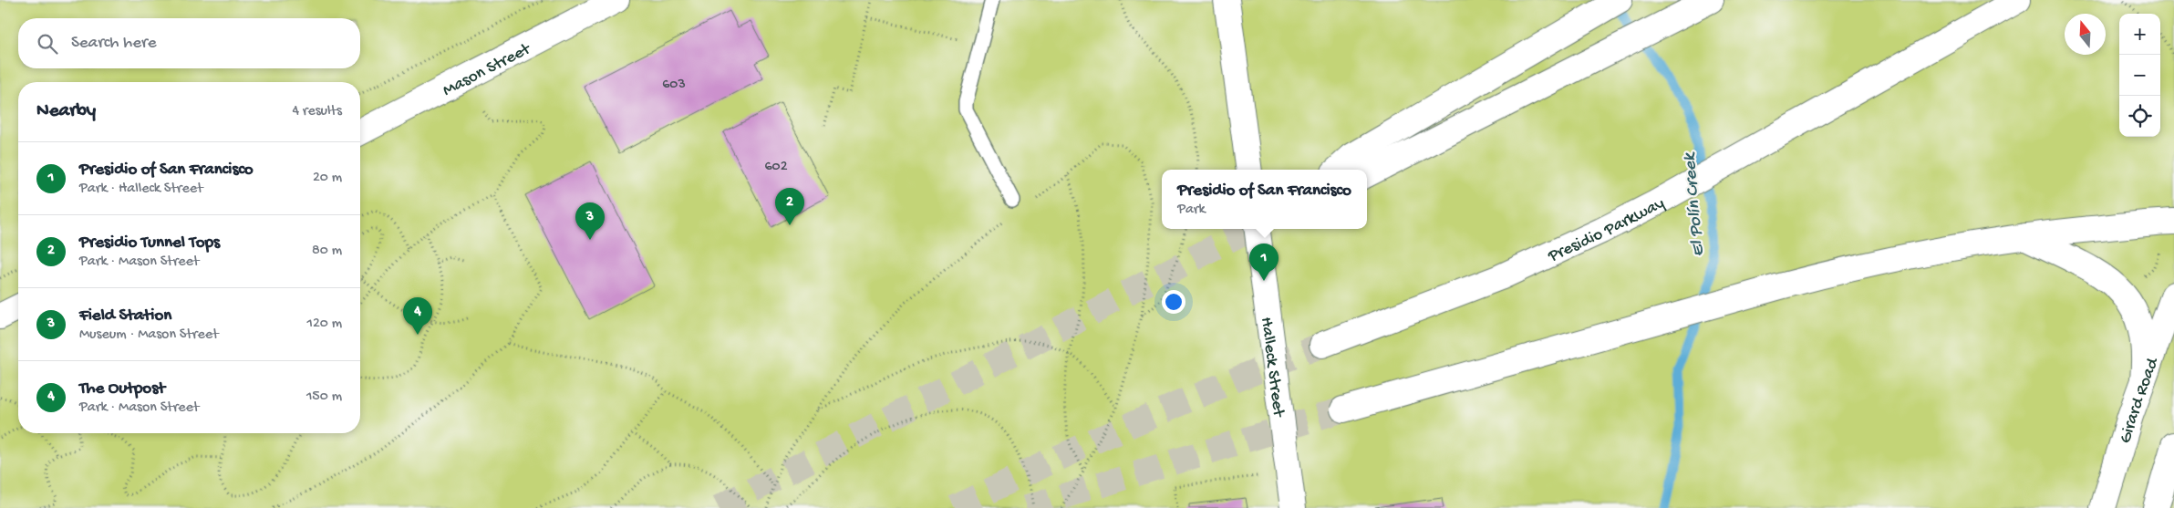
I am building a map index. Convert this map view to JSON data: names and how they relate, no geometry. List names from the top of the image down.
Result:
{
  "streets": {
    "main road": [
      "Mason Street",
      "Presidio Parkway",
      "Halleck Street",
      "Girard Road"
    ]
  },
  "water": ["El Polín Creek"],
  "house_numbers": ["603", "602"],
  "north": "top",
  "page": {
    "map_buttons": ["+", "−"],
    "search": "Search here",
    "heading": ["Nearby", "4 results"],
    "list": [
      {
        "mark": "1",
        "name": "Presidio of San Francisco",
        "note": "Park · Halleck Street",
        "value": "20 m"
      },
      {
        "mark": "2",
        "name": "Presidio Tunnel Tops",
        "note": "Park · Mason Street",
        "value": "80 m"
      },
      {
        "mark": "3",
        "name": "Field Station",
        "note": "Museum · Mason Street",
        "value": "120 m"
      },
      {
        "mark": "4",
        "name": "The Outpost",
        "note": "Park · Mason Street",
        "value": "150 m"
      }
    ],
    "popup": ["Presidio of San Francisco", "Park"],
    "pins": [
      "2",
      "3",
      "1",
      "4"
    ]
  }
}
